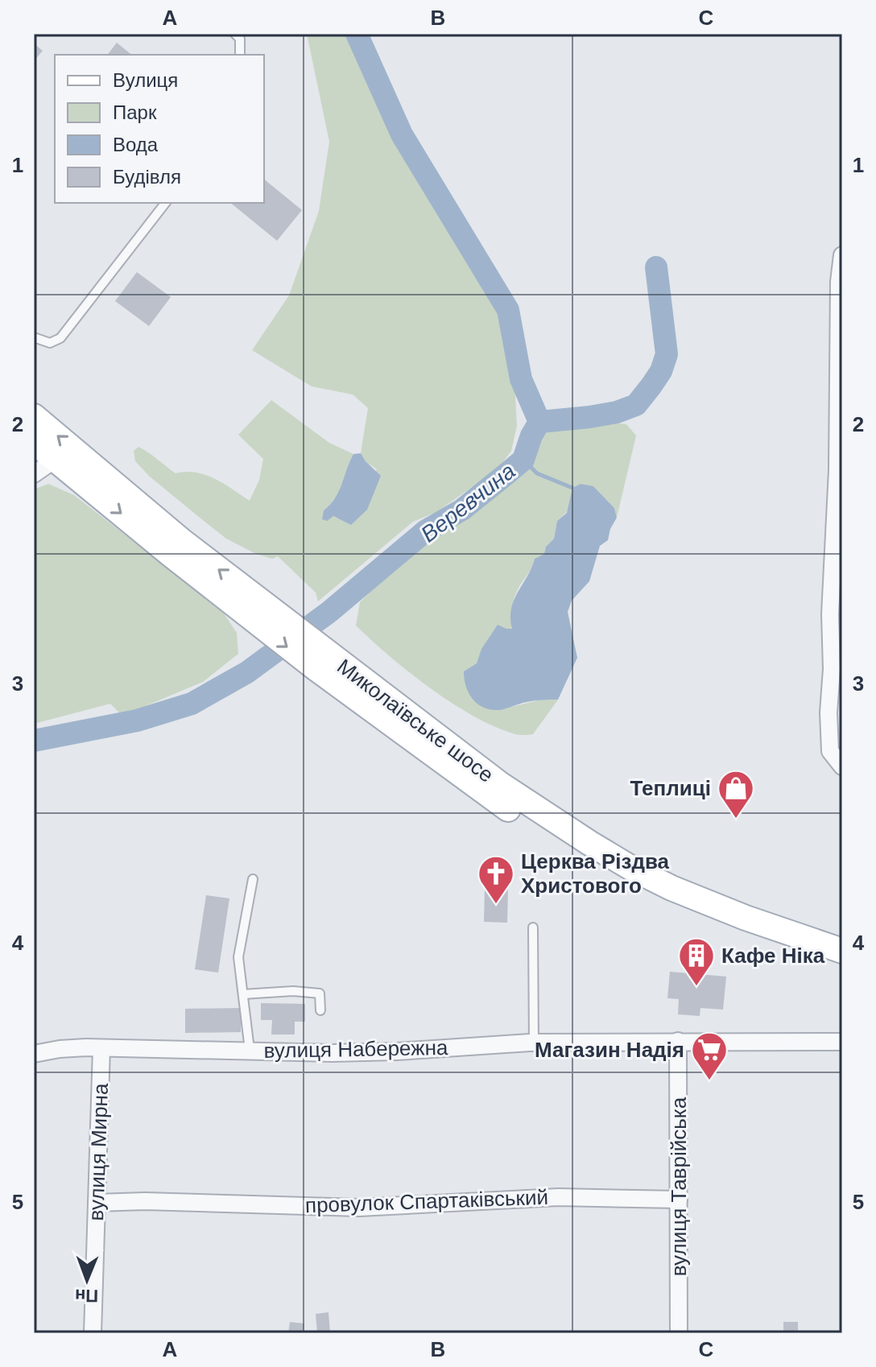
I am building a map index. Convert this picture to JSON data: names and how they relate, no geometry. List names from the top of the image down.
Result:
{
  "streets": {
    "main road": ["Миколаївське шосе"],
    "street": [
      "вулиця Набережна",
      "вулиця Мирна",
      "вулиця Таврійська",
      "провулок Спартаківський"
    ]
  },
  "crossings": [
    ["вулиця Набережна", "вулиця Мирна"],
    ["вулиця Набережна", "вулиця Таврійська"],
    ["вулиця Мирна", "провулок Спартаківський"],
    ["вулиця Таврійська", "провулок Спартаківський"]
  ],
  "water": ["Веревчина"],
  "places": {
    "shop": ["Теплиці"],
    "church": ["Церква Різдва Христового"],
    "building": ["Кафе Ніка"],
    "supermarket": ["Магазин Надія"]
  },
  "legend": [
    "Вулиця",
    "Парк",
    "Вода",
    "Будівля"
  ],
  "north": "bottom",
  "grid": {
    "columns": ["A", "B", "C"],
    "rows": [
      "1",
      "2",
      "3",
      "4",
      "5"
    ]
  }
}
